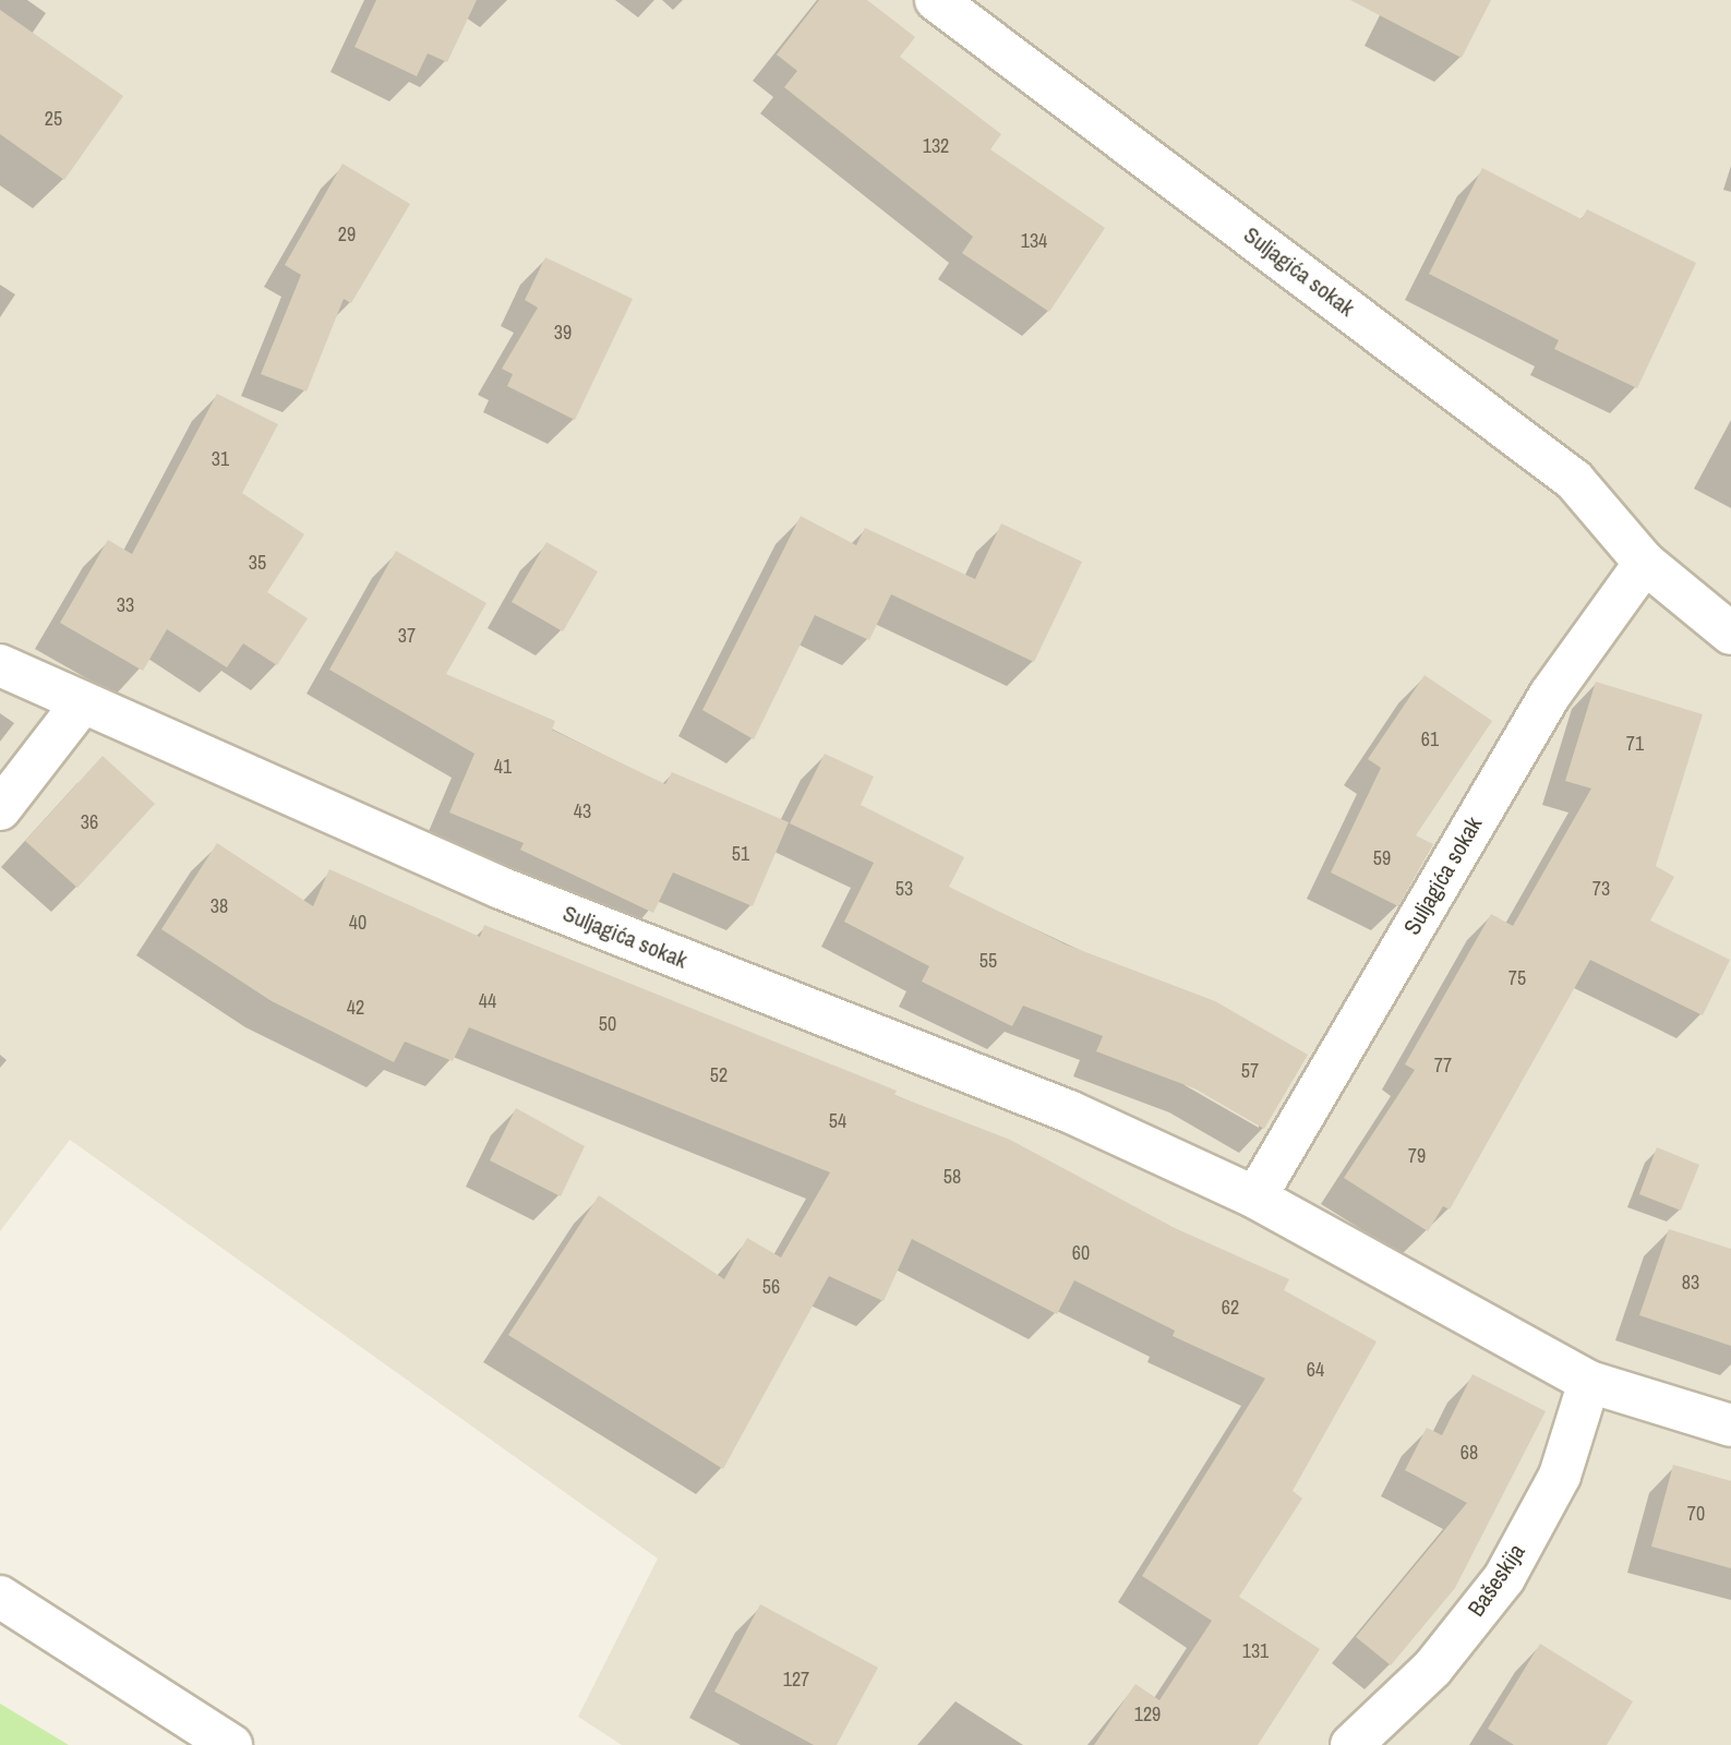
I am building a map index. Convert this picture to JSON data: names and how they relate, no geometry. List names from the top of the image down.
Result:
{
  "streets": {
    "street": ["Suljagića sokak", "Bašeskija"]
  },
  "crossings": [
    ["Suljagića sokak", "Bašeskija"]
  ],
  "house_numbers": [
    "25",
    "132",
    "29",
    "134",
    "39",
    "31",
    "35",
    "33",
    "37",
    "61",
    "71",
    "41",
    "43",
    "36",
    "51",
    "59",
    "53",
    "73",
    "38",
    "40",
    "55",
    "75",
    "44",
    "42",
    "50",
    "77",
    "57",
    "52",
    "54",
    "79",
    "58",
    "60",
    "83",
    "56",
    "62",
    "64",
    "68",
    "70",
    "131",
    "127",
    "129"
  ]
}
